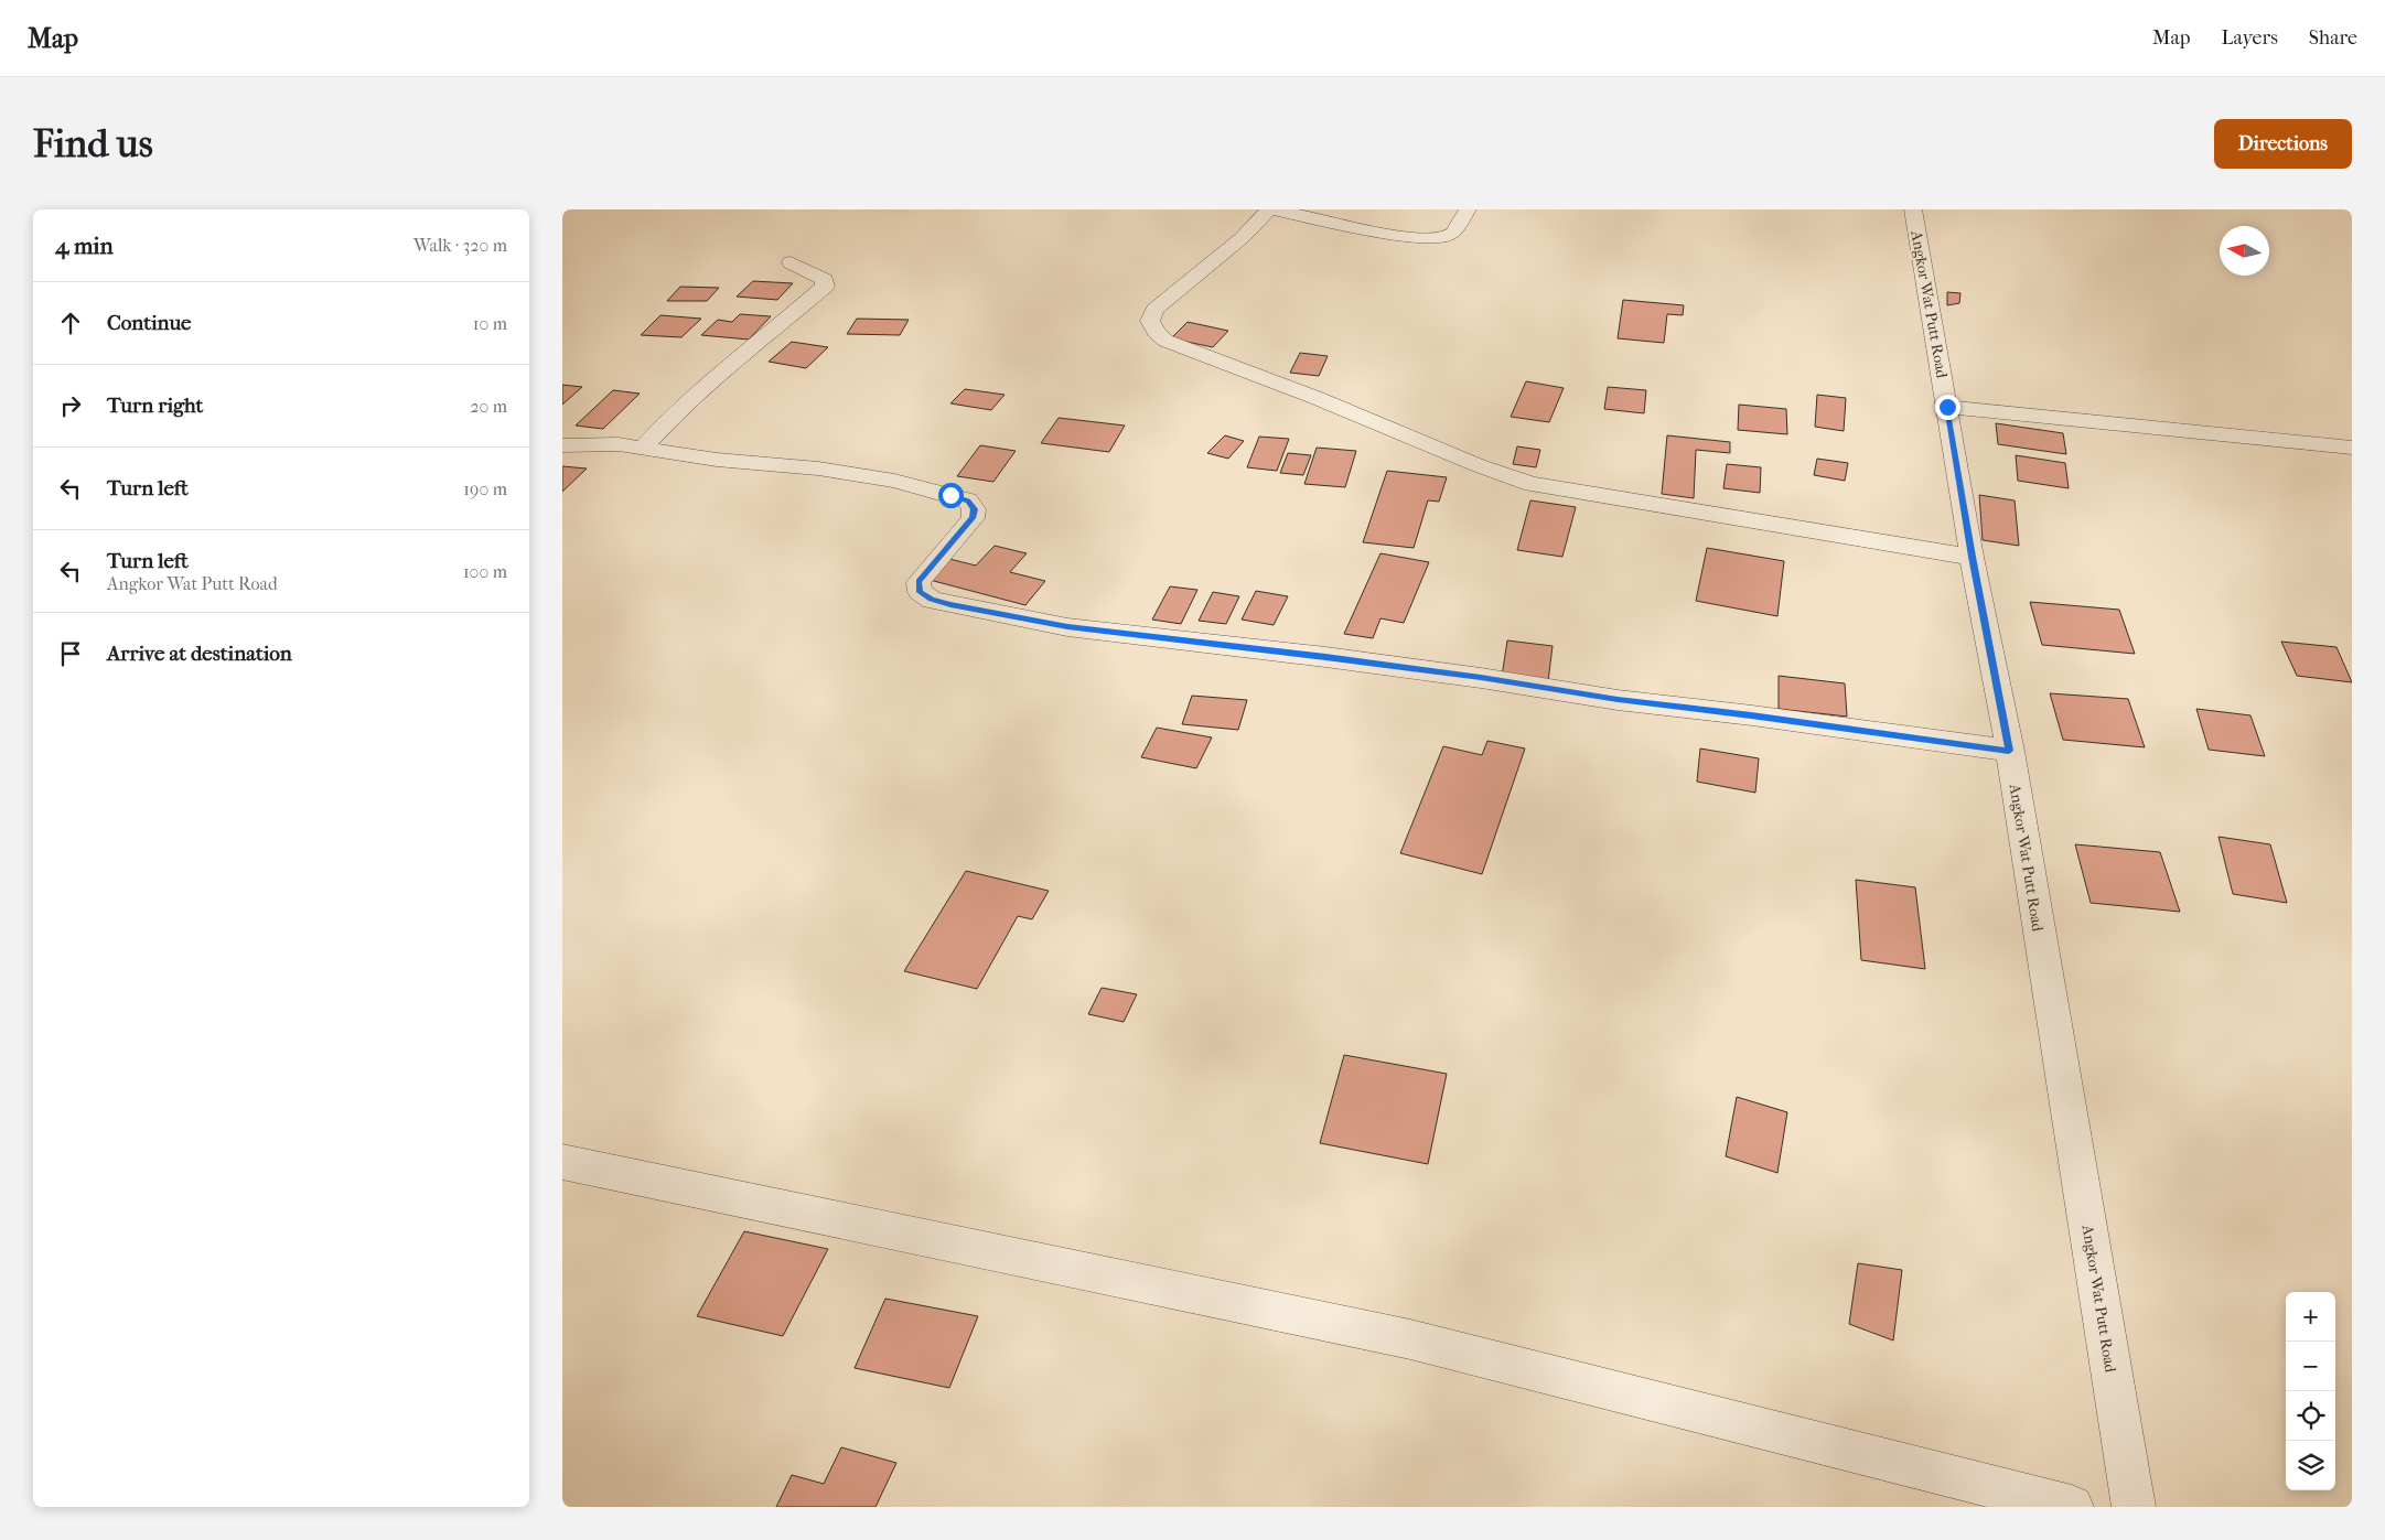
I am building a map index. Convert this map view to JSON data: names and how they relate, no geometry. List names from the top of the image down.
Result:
{
  "streets": {
    "street": ["Angkor Wat Putt Road"]
  },
  "north": "left",
  "page": {
    "header": "Map",
    "nav": ["Map", "Layers", "Share"],
    "buttons": "Directions",
    "title": "Find us",
    "heading": ["4 min", "Walk · 320 m"],
    "list": [
      ["Continue", "10 m"],
      ["Turn right", "20 m"],
      ["Turn left", "190 m"],
      ["Turn left", "Angkor Wat Putt Road", "100 m"],
      "Arrive at destination"
    ],
    "map_buttons": ["+", "−"]
  }
}
